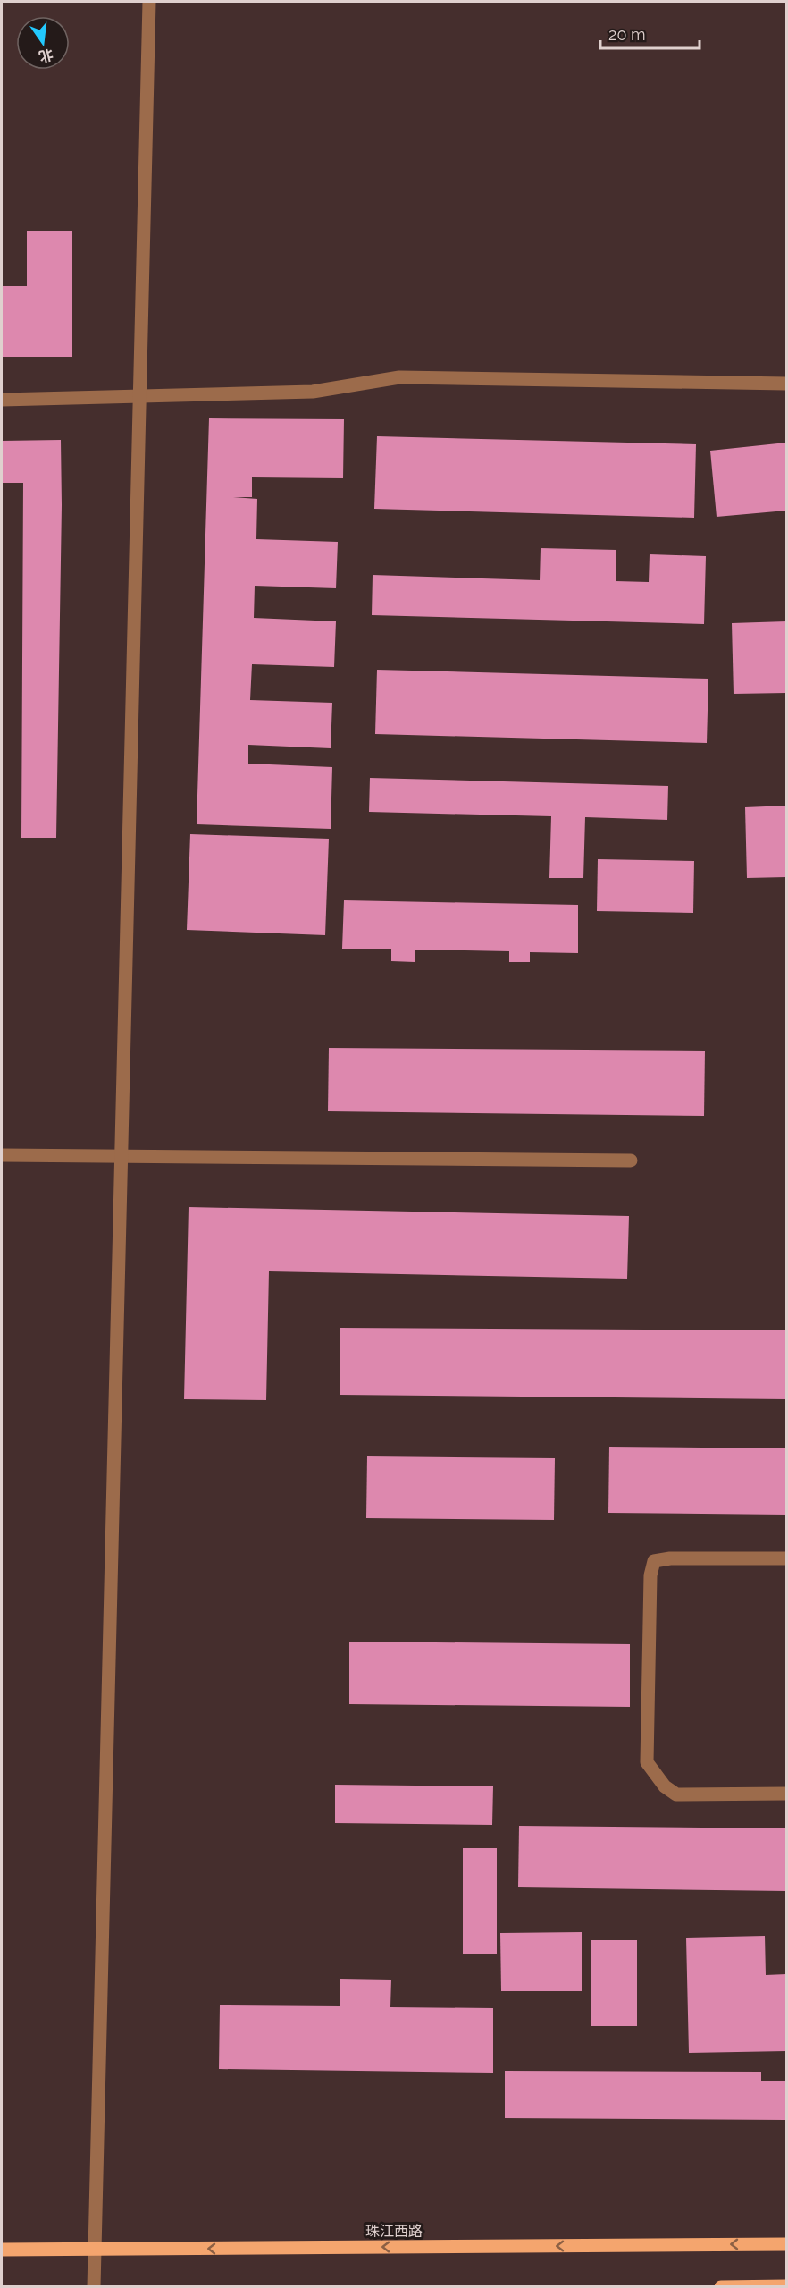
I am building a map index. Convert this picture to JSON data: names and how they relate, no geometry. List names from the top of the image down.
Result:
{
  "streets": {
    "main road": ["珠江西路"]
  },
  "one_way": ["珠江西路"],
  "scale_bar": "20 m",
  "north": "bottom"
}
